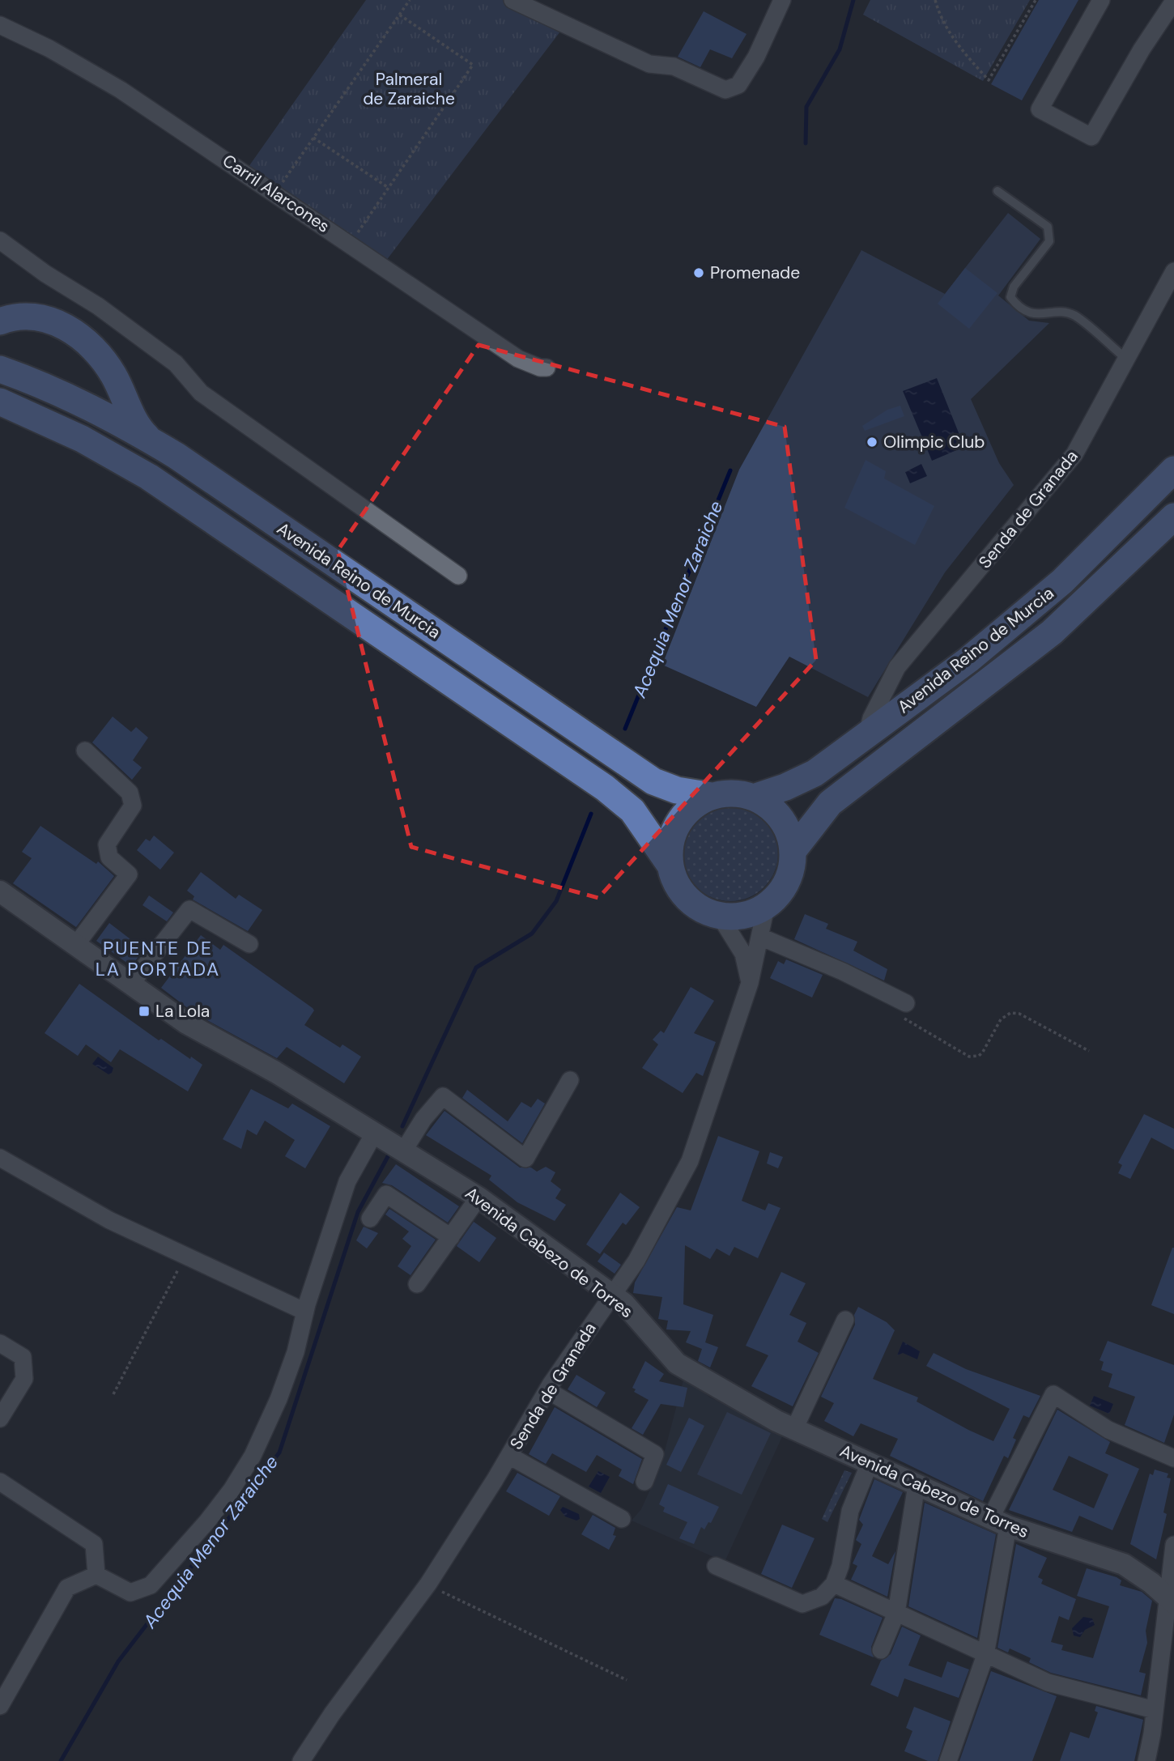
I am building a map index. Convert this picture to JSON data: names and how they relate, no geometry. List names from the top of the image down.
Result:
{
  "streets": {
    "main road": ["Avenida Reino de Murcia"],
    "street": ["Carril Alarcones", "Senda de Granada", "Avenida Cabezo de Torres"]
  },
  "crossings": [
    ["Senda de Granada", "Avenida Reino de Murcia"],
    ["Senda de Granada", "Avenida Cabezo de Torres"]
  ],
  "districts": ["PUENTE DE LA PORTADA"],
  "water": ["Acequia Menor Zaraiche"],
  "parks": ["Palmeral de Zaraiche"],
  "places": {
    "other": ["Promenade", "Olimpic Club"],
    "transit": ["La Lola"]
  }
}
